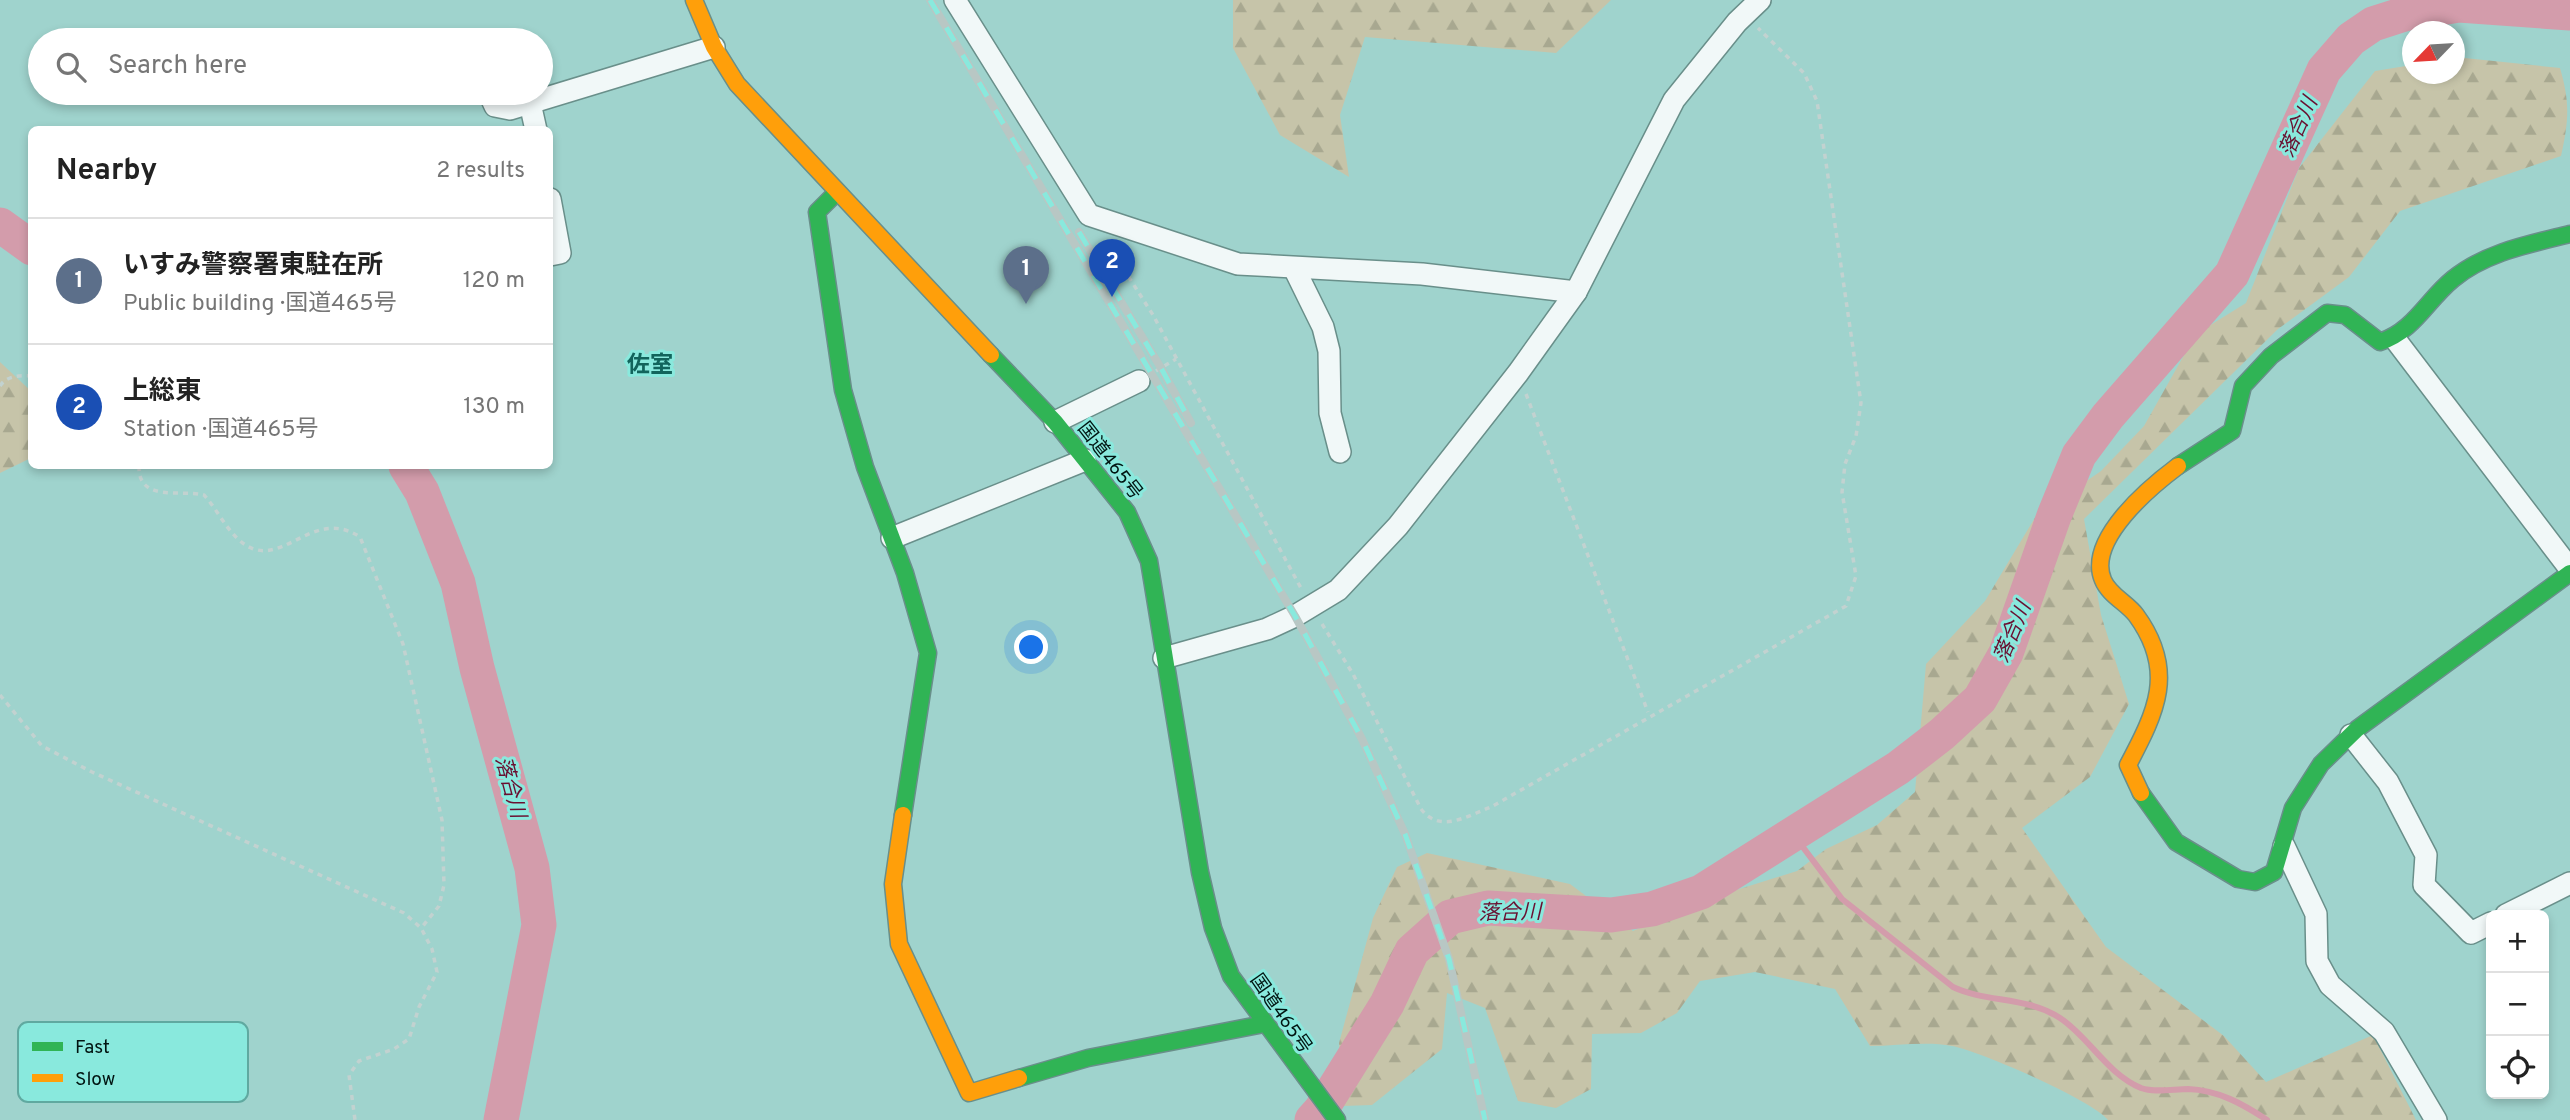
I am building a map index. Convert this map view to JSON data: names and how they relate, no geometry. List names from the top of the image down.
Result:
{
  "streets": {
    "main road": ["国道465号"]
  },
  "districts": ["佐室"],
  "water": ["落合川"],
  "legend": ["Fast", "Slow"],
  "north": "bottom left",
  "page": {
    "search": "Search here",
    "heading": ["Nearby", "2 results"],
    "list": [
      {
        "mark": "1",
        "name": "いすみ警察署東駐在所",
        "note": "Public building · 国道465号",
        "value": "120 m"
      },
      {
        "mark": "2",
        "name": "上総東",
        "note": "Station · 国道465号",
        "value": "130 m"
      }
    ],
    "pins": ["2", "1"],
    "map_buttons": ["+", "−"]
  }
}
